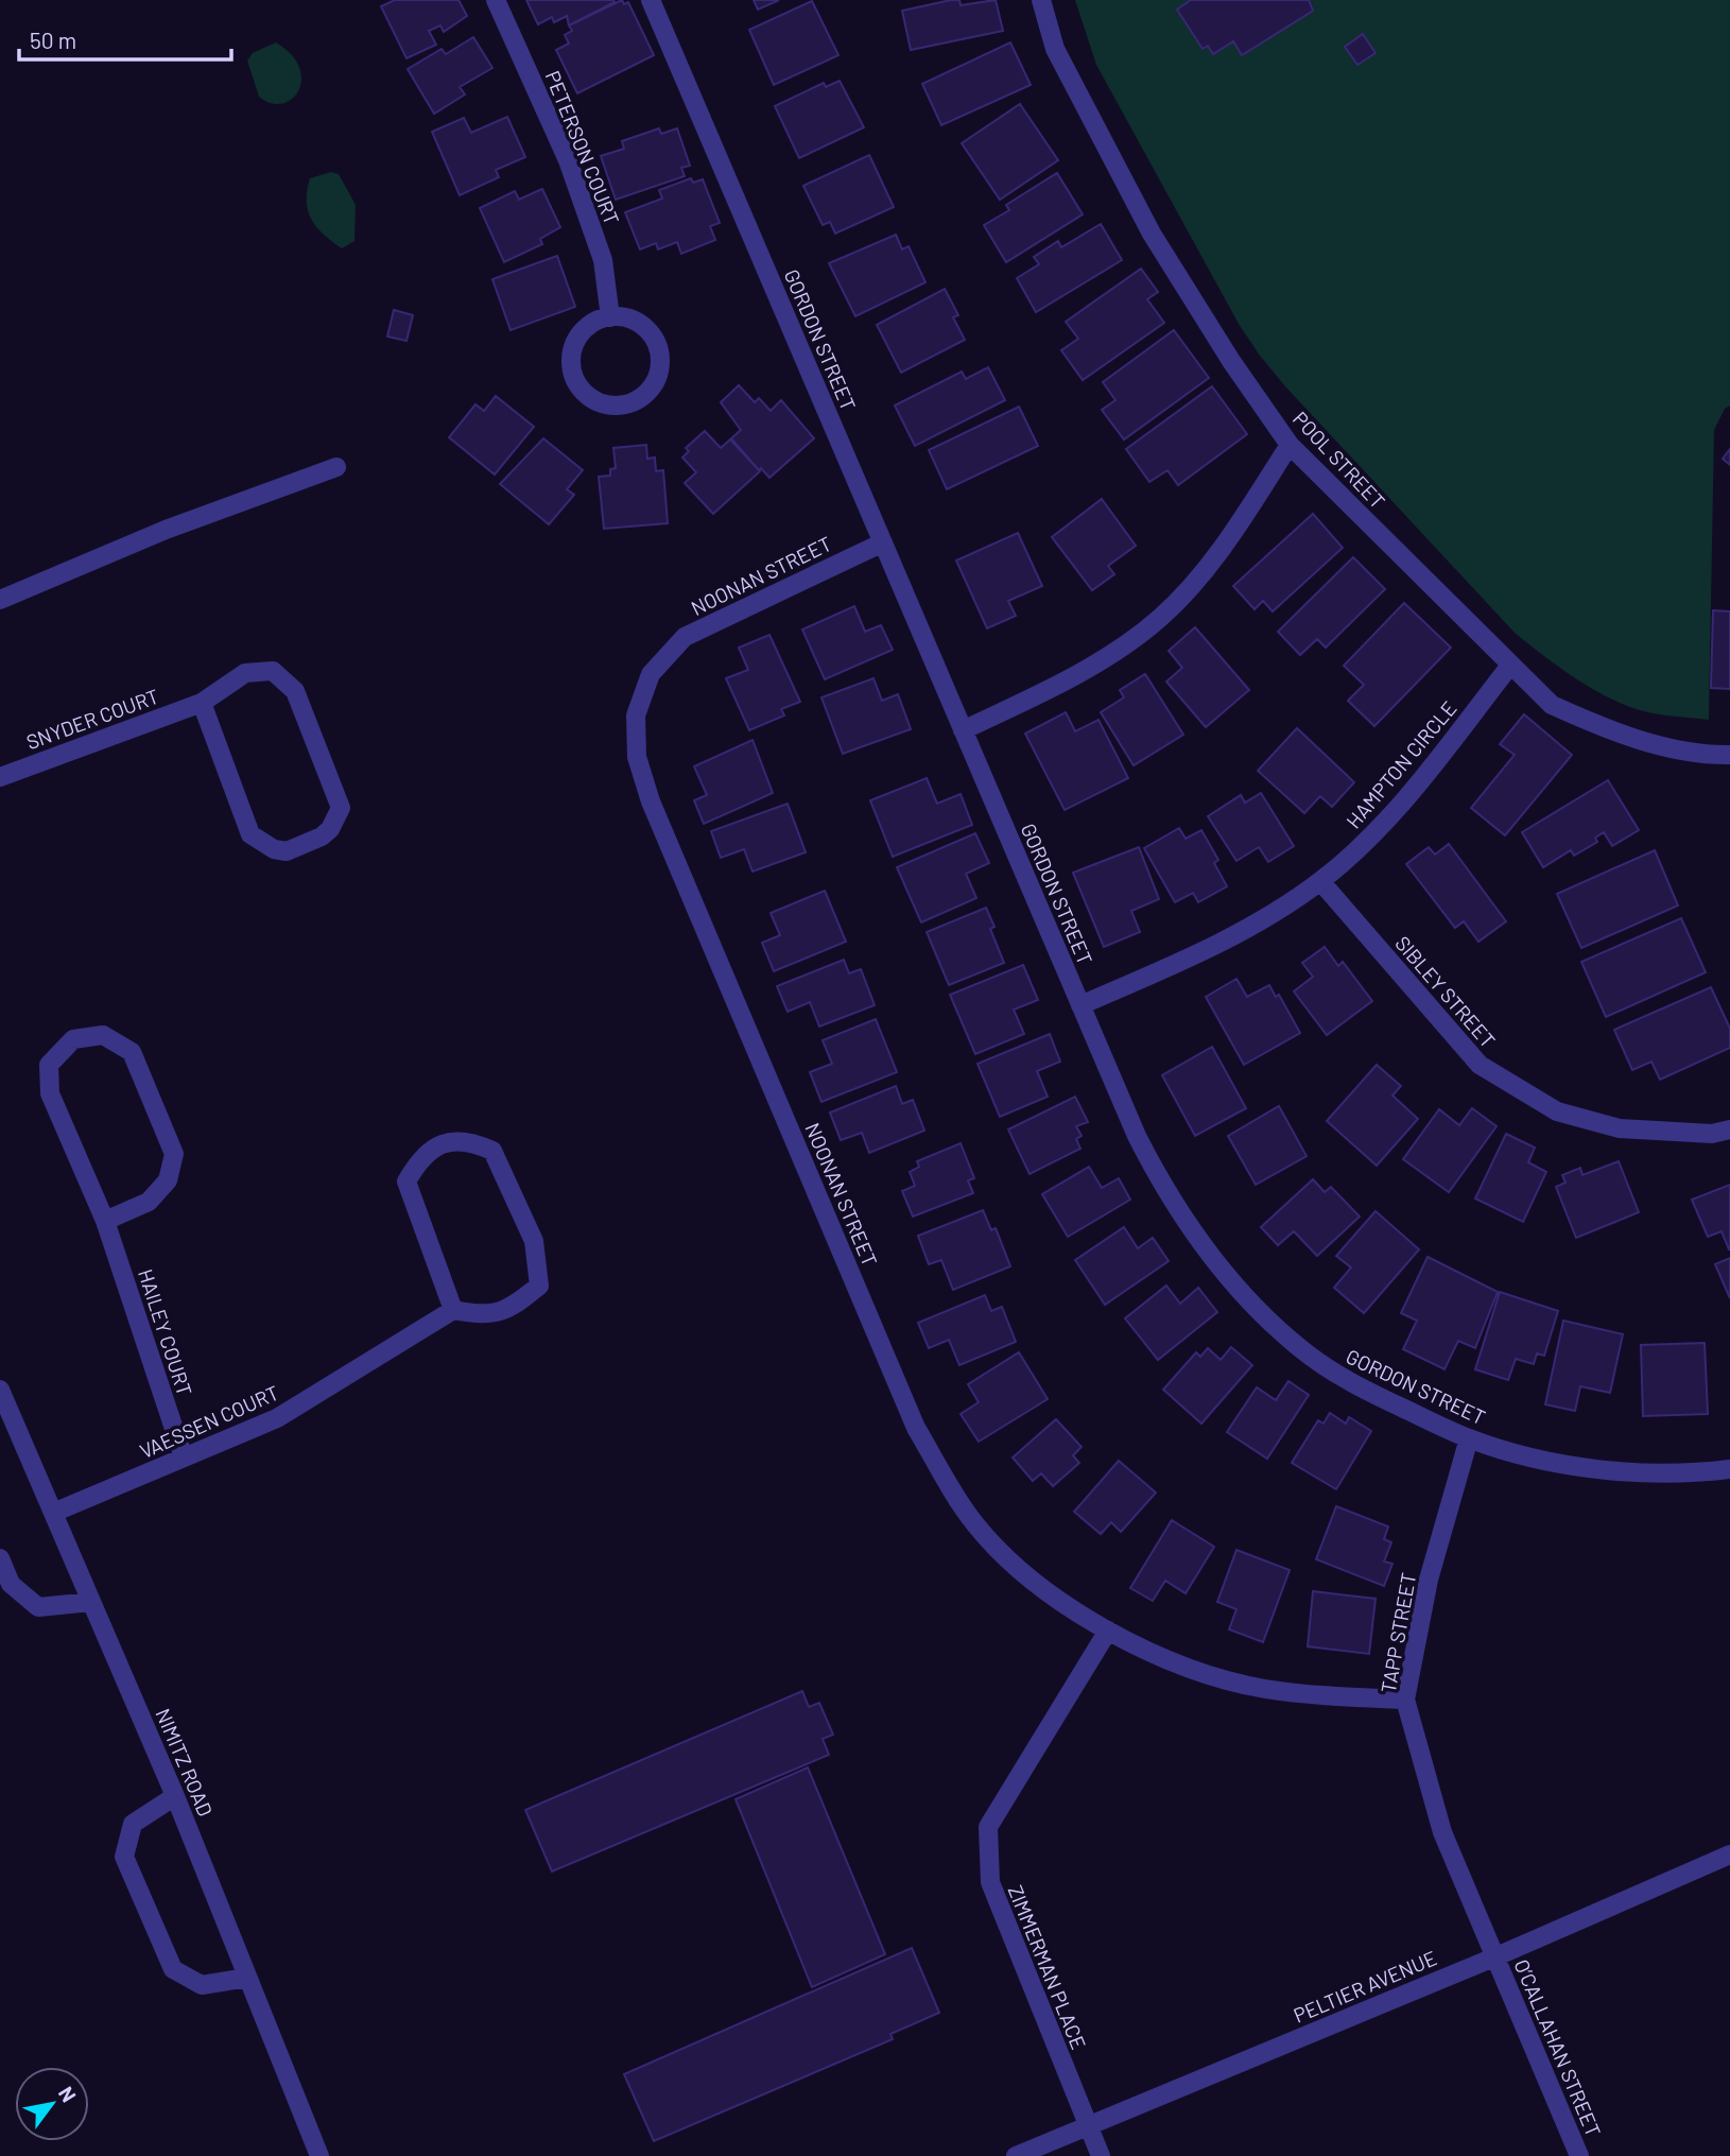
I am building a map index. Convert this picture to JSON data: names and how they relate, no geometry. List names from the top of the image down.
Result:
{
  "streets": {
    "street": [
      "PETERSON COURT",
      "GORDON STREET",
      "POOL STREET",
      "NOONAN STREET",
      "SNYDER COURT",
      "HAMPTON CIRCLE",
      "SIBLEY STREET",
      "HAILEY COURT",
      "VAESSEN COURT",
      "TAPP STREET",
      "NIMITZ ROAD",
      "ZIMMERMAN PLACE",
      "PELTIER AVENUE",
      "O’CALLAHAN STREET"
    ]
  },
  "crossings": [
    ["GORDON STREET", "NOONAN STREET"],
    ["GORDON STREET", "HAMPTON CIRCLE"],
    ["GORDON STREET", "TAPP STREET"],
    ["POOL STREET", "HAMPTON CIRCLE"],
    ["NOONAN STREET", "TAPP STREET"],
    ["NOONAN STREET", "ZIMMERMAN PLACE"],
    ["HAMPTON CIRCLE", "SIBLEY STREET"],
    ["HAILEY COURT", "VAESSEN COURT"],
    ["VAESSEN COURT", "NIMITZ ROAD"],
    ["TAPP STREET", "PELTIER AVENUE"],
    ["TAPP STREET", "O’CALLAHAN STREET"],
    ["ZIMMERMAN PLACE", "PELTIER AVENUE"],
    ["PELTIER AVENUE", "O’CALLAHAN STREET"]
  ],
  "scale_bar": "50 m",
  "north": "top right"
}
